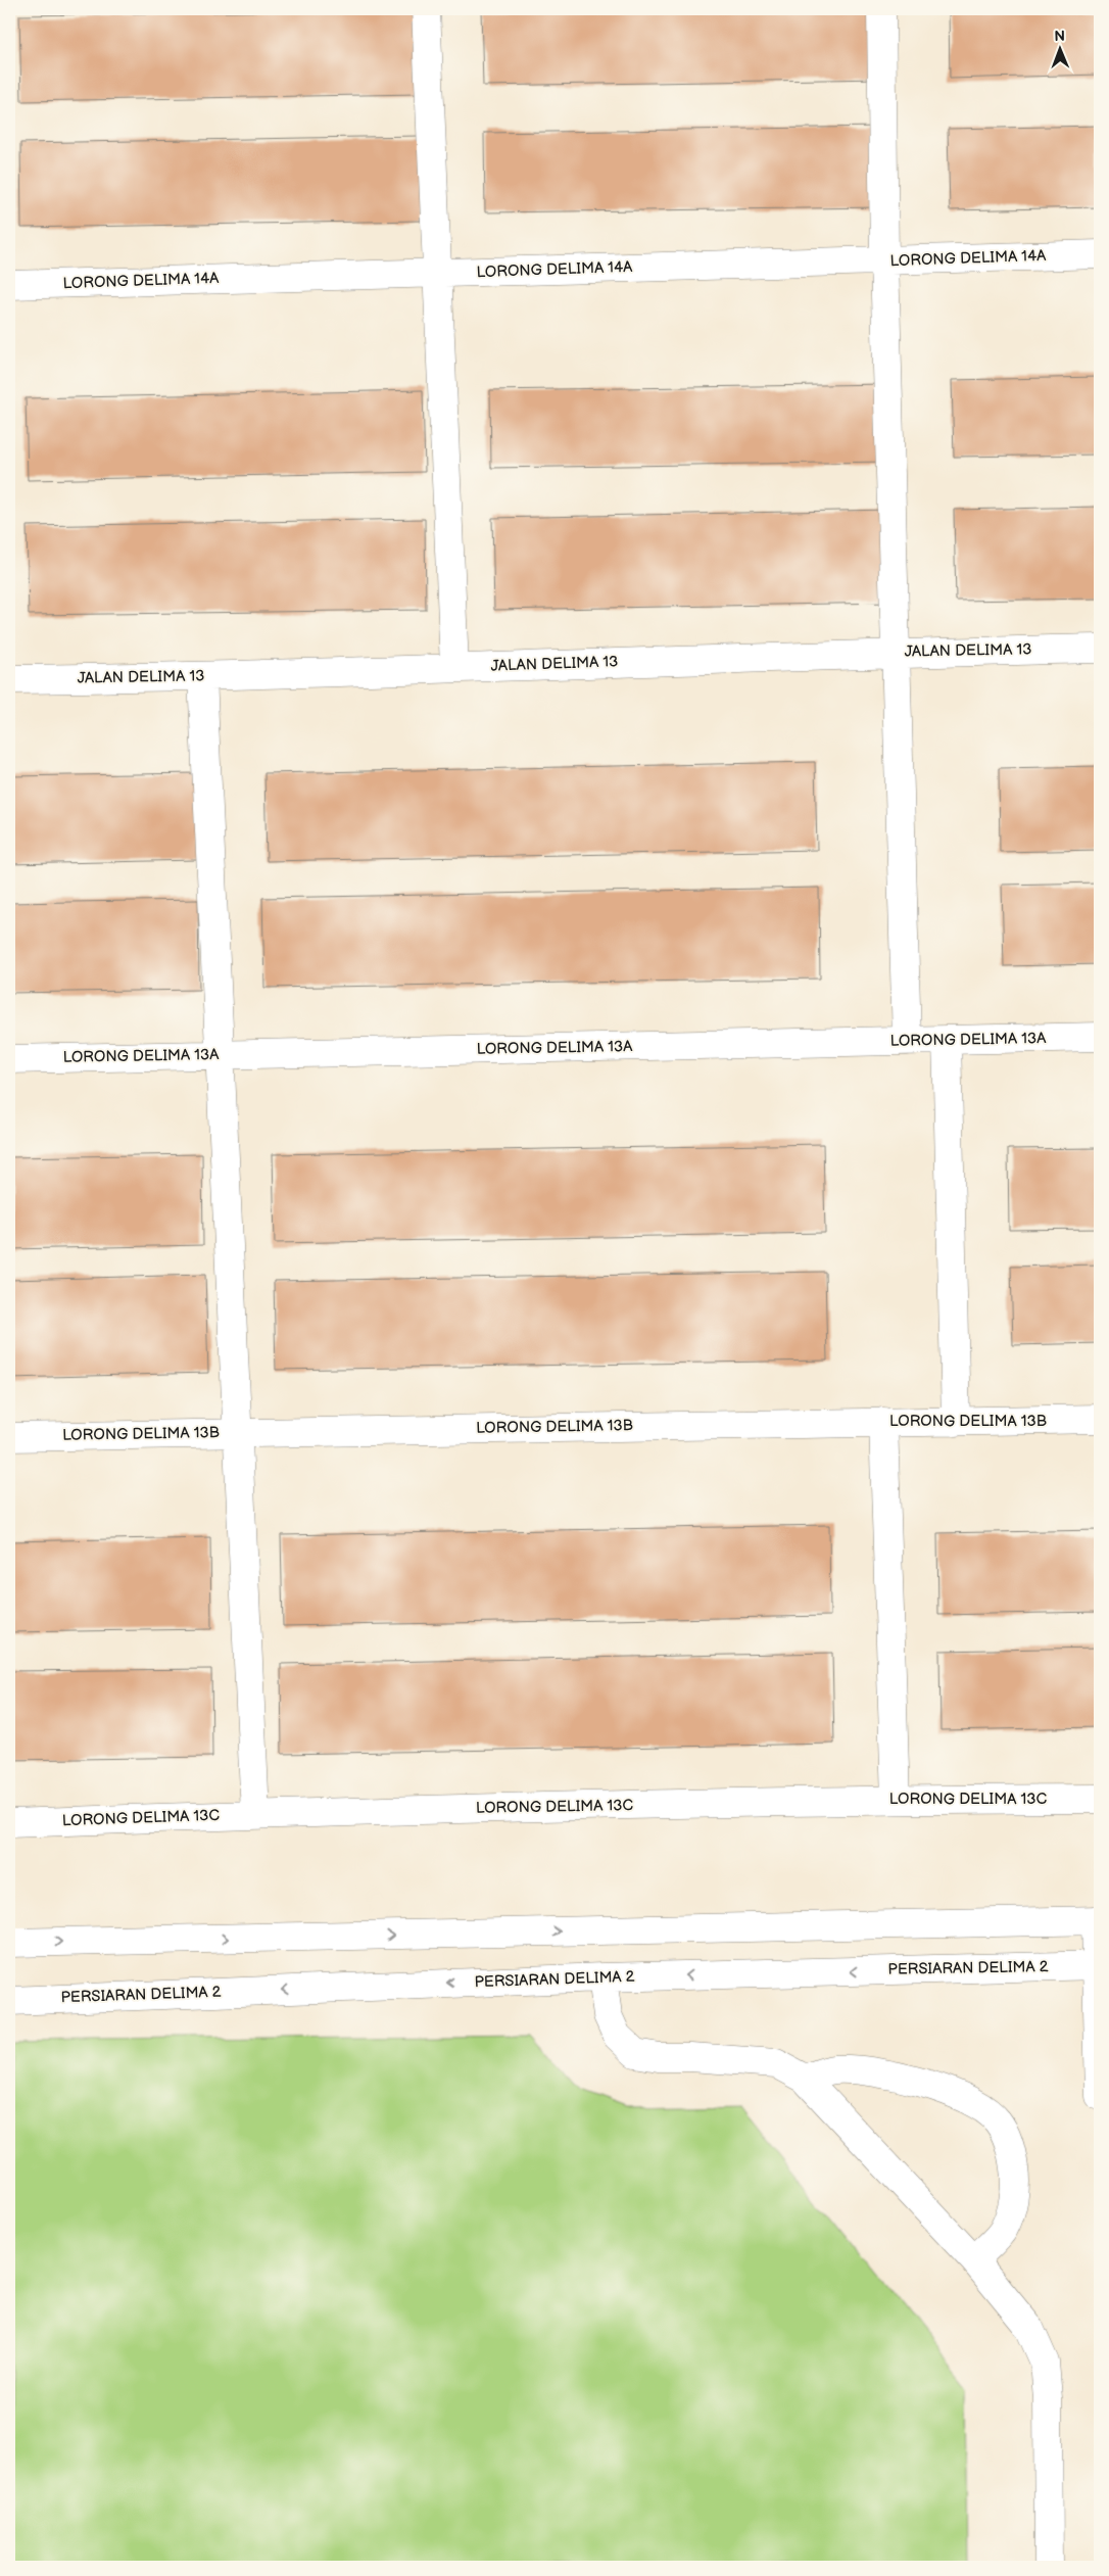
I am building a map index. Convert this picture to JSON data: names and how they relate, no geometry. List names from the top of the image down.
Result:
{
  "streets": {
    "street": [
      "LORONG DELIMA 14A",
      "JALAN DELIMA 13",
      "LORONG DELIMA 13A",
      "LORONG DELIMA 13B",
      "LORONG DELIMA 13C",
      "PERSIARAN DELIMA 2"
    ]
  },
  "north": "top"
}
